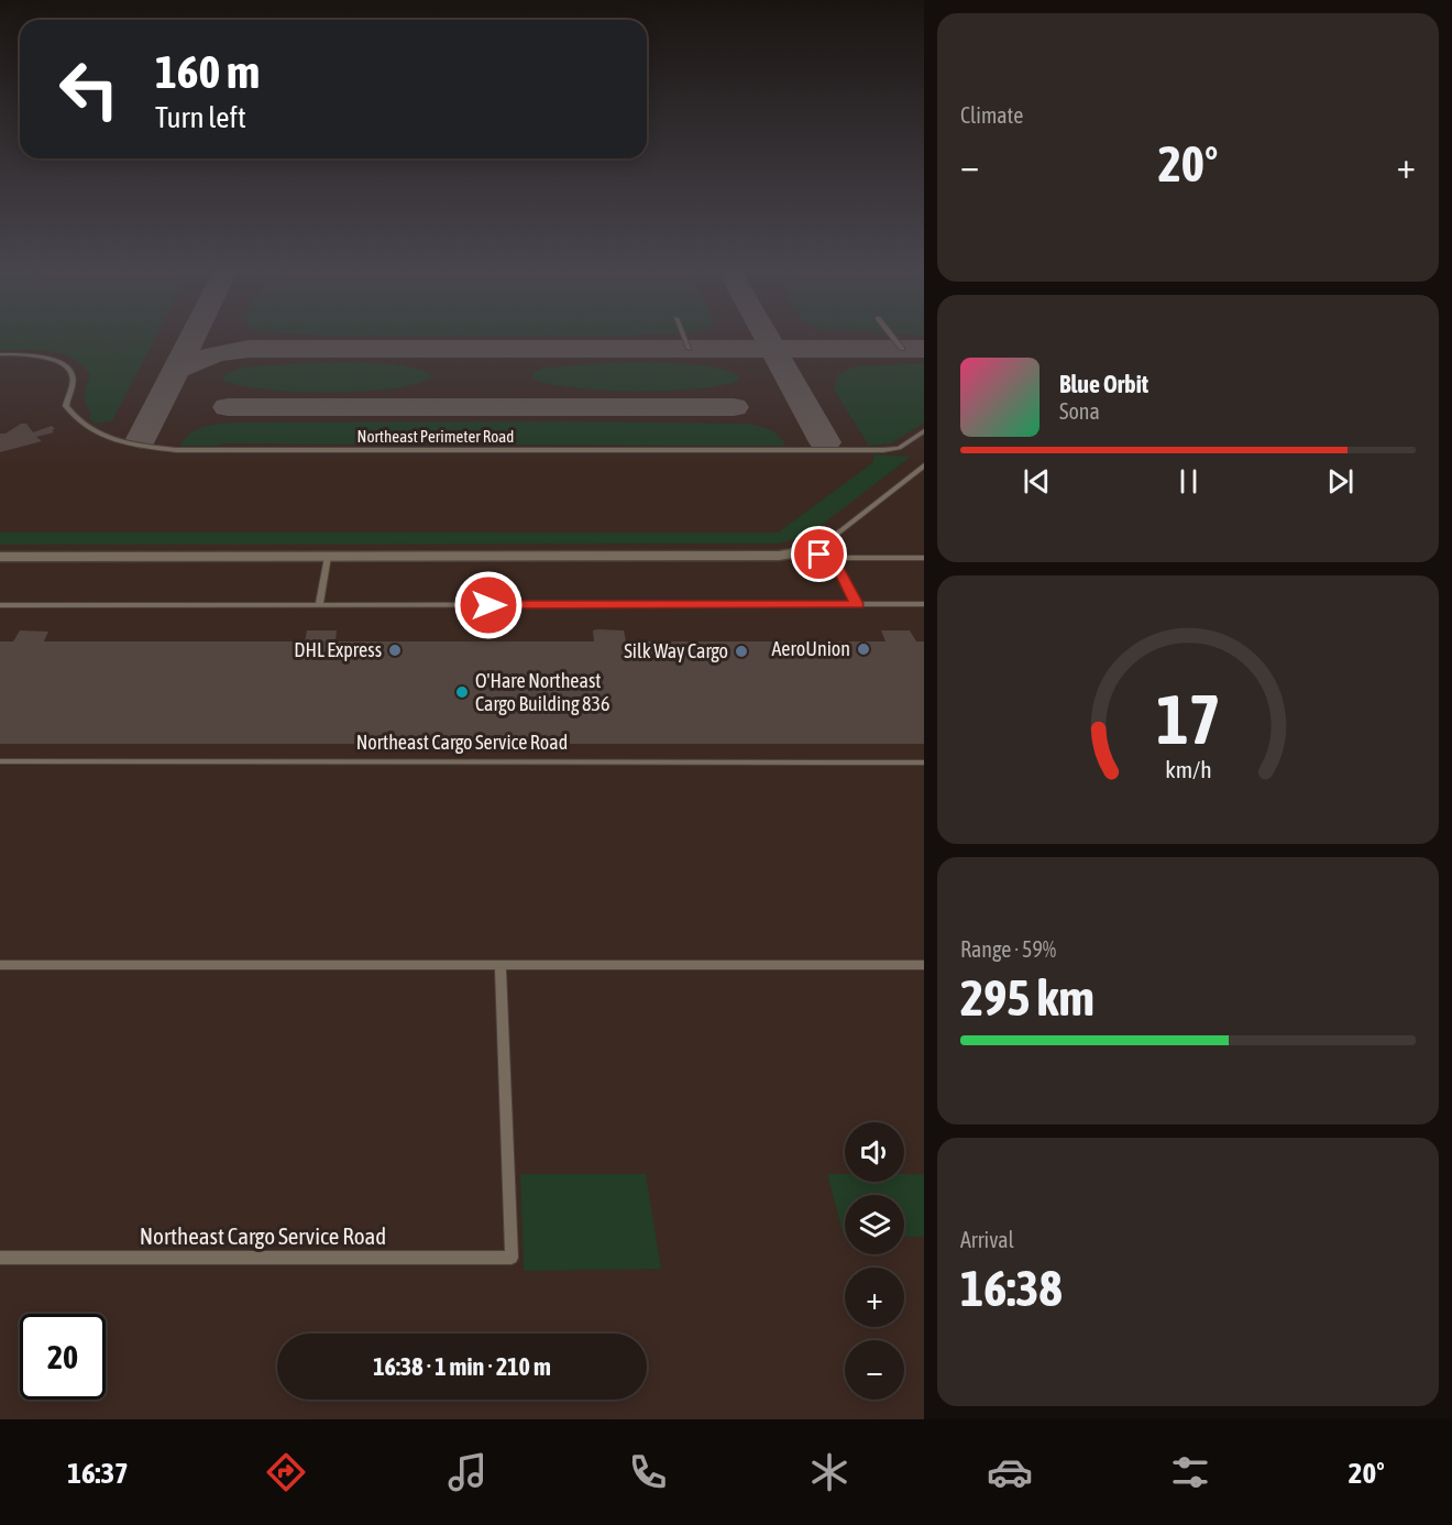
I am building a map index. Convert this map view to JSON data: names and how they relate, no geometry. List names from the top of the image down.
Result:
{
  "streets": {
    "lane": ["Northeast Perimeter Road", "Northeast Cargo Service Road"]
  },
  "places": [
    "AeroUnion",
    "DHL Express",
    "Silk Way Cargo",
    "O'Hare Northeast Cargo Building 836"
  ],
  "page": {
    "tile": [
      "Climate",
      ["Range · 59%", "295 km"],
      ["Arrival", "16:38"]
    ],
    "turn": ["160 m", "Turn left"],
    "heat": ["−", "20°", "+"],
    "song": ["Blue Orbit", "Sona"],
    "map_buttons": ["+", "−"],
    "limit": "20",
    "trip": "16:38 · 1 min · 210 m",
    "tabs": ["16:37", "20°"],
    "gauge": ["17", "km/h"]
  }
}
